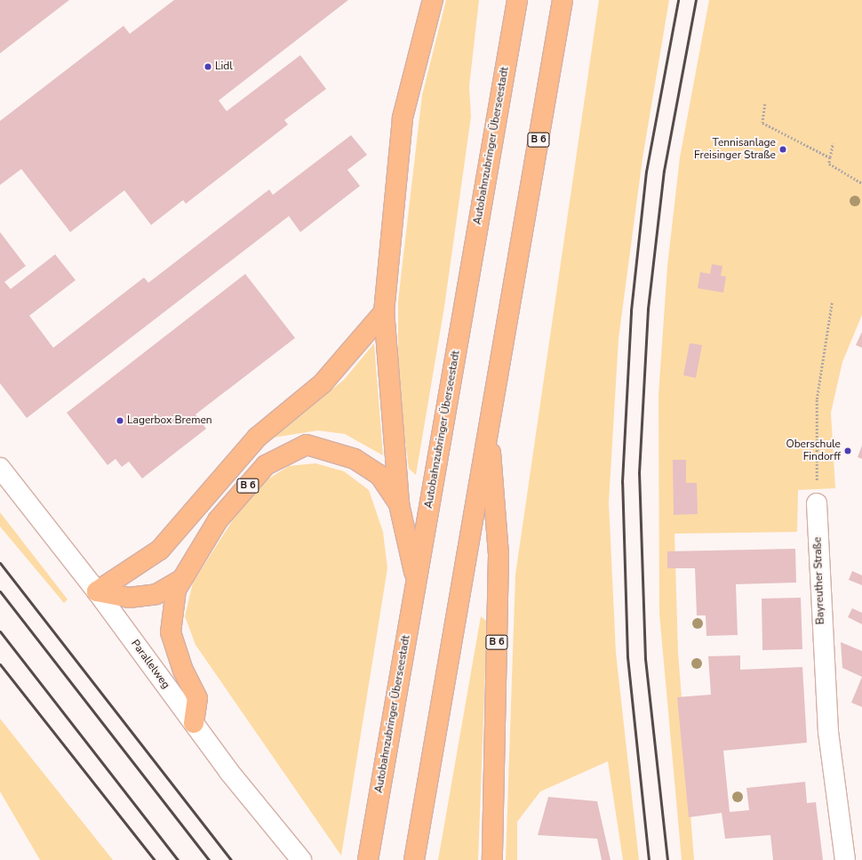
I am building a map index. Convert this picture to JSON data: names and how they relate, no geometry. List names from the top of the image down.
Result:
{
  "streets": {
    "highway": ["B 6", "Autobahnzubringer Überseestadt"],
    "street": ["Bayreuther Straße", "Parallelweg"]
  },
  "crossings": [
    ["B 6", "Autobahnzubringer Überseestadt"],
    ["B 6", "Parallelweg"]
  ],
  "places": [
    "Lidl",
    "Tennisanlage Freisinger Straße",
    "Lagerbox Bremen",
    "Oberschule Findorff"
  ]
}
